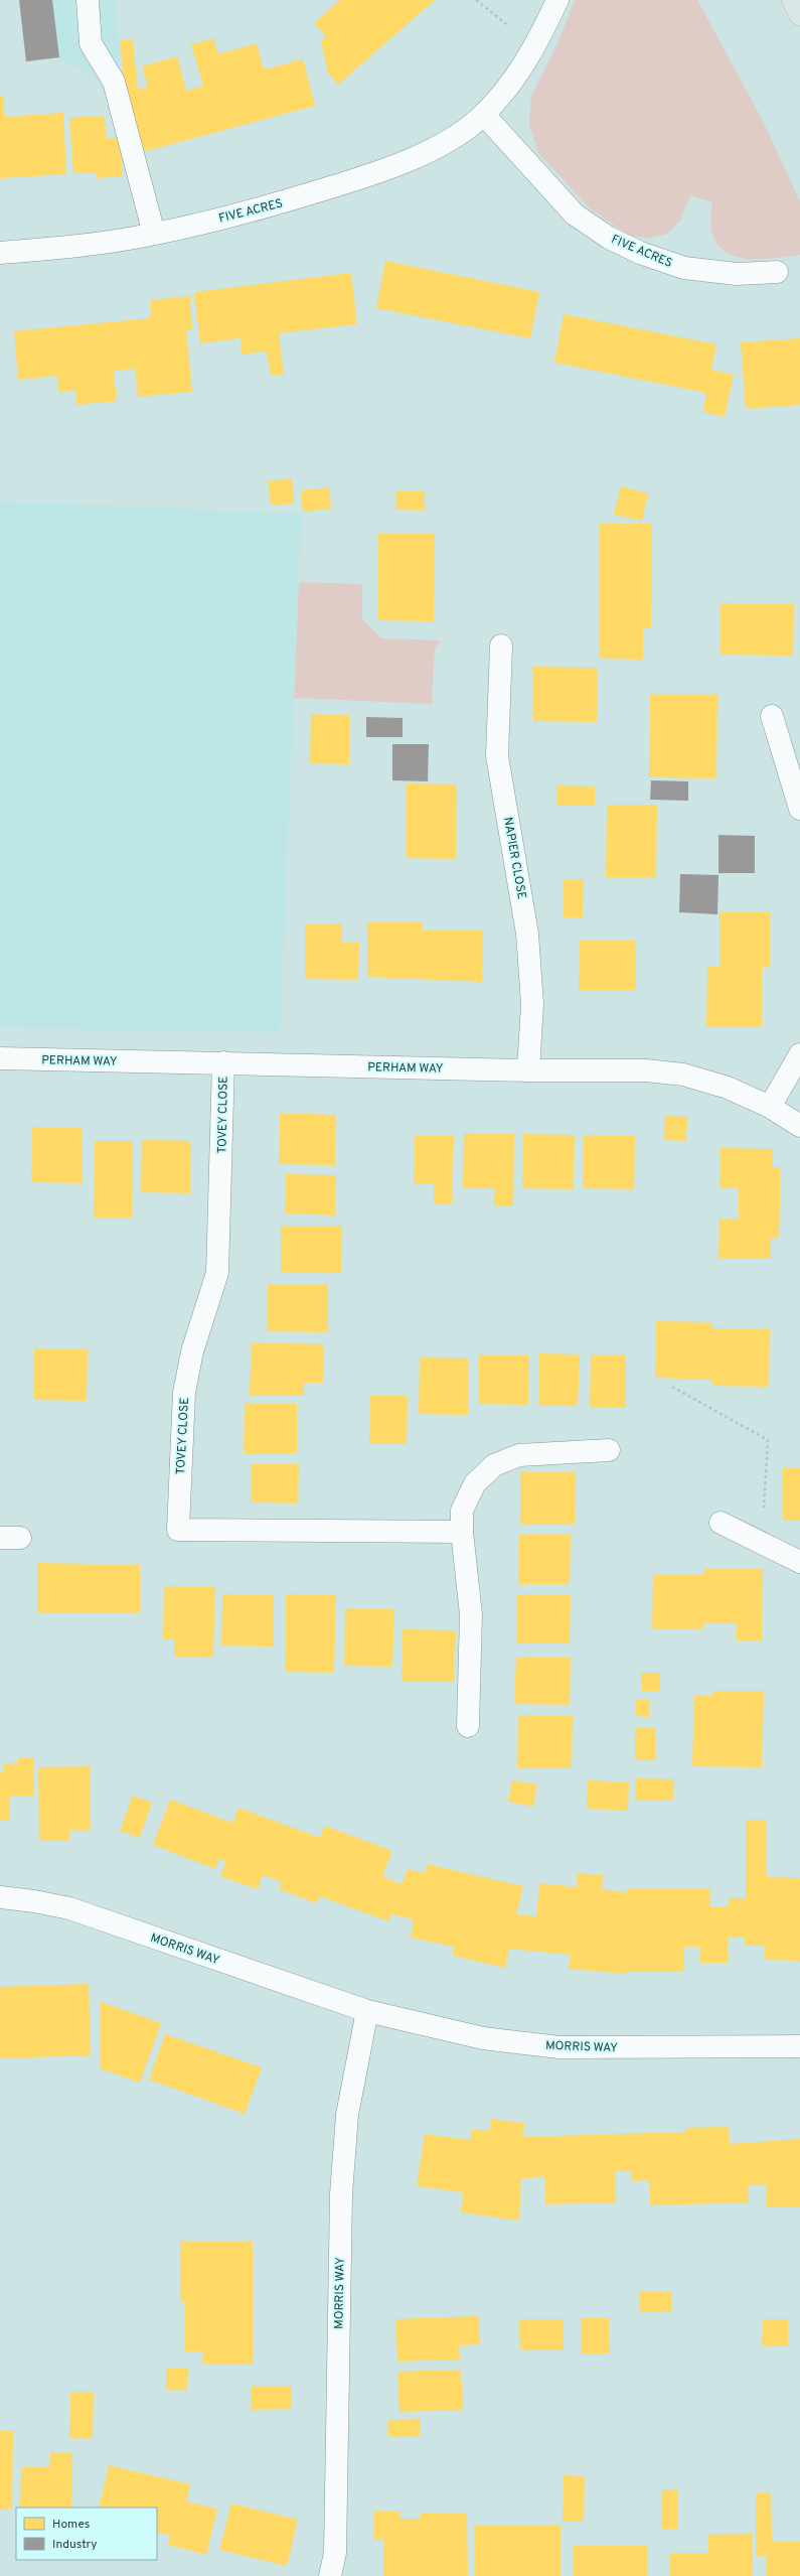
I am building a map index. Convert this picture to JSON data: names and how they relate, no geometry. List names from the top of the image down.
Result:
{
  "streets": {
    "street": [
      "FIVE ACRES",
      "NAPIER CLOSE",
      "PERHAM WAY",
      "TOVEY CLOSE",
      "MORRIS WAY"
    ]
  },
  "crossings": [
    ["NAPIER CLOSE", "PERHAM WAY"],
    ["PERHAM WAY", "TOVEY CLOSE"]
  ],
  "legend": ["Homes", "Industry"]
}
